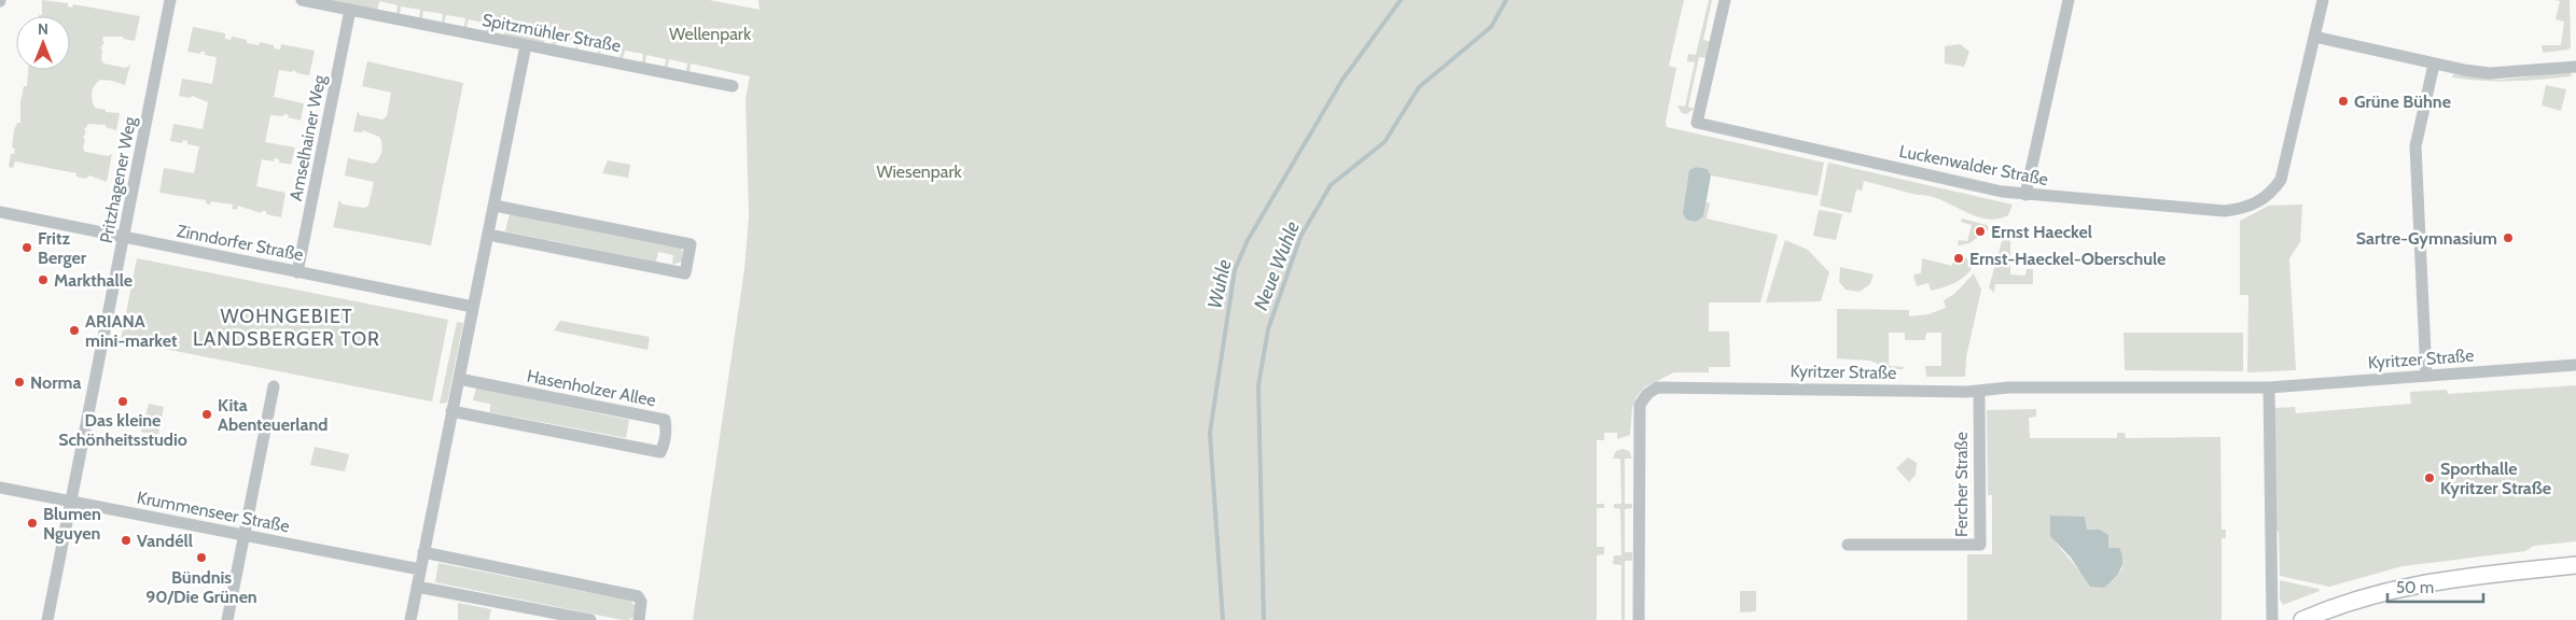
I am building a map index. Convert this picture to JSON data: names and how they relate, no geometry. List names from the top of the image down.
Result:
{
  "streets": {
    "street": [
      "Spitzmühler Straße",
      "Amselhainer Weg",
      "Luckenwalder Straße",
      "Pritzhagener Weg",
      "Zinndorfer Straße",
      "Kyritzer Straße",
      "Hasenholzer Allee",
      "Fercher Straße",
      "Krummenseer Straße"
    ]
  },
  "crossings": [
    ["Spitzmühler Straße", "Amselhainer Weg"],
    ["Amselhainer Weg", "Zinndorfer Straße"],
    ["Pritzhagener Weg", "Zinndorfer Straße"],
    ["Pritzhagener Weg", "Krummenseer Straße"],
    ["Kyritzer Straße", "Fercher Straße"]
  ],
  "districts": ["WOHNGEBIET LANDSBERGER TOR"],
  "water": ["Neue Wuhle", "Wuhle"],
  "parks": ["Wellenpark", "Wiesenpark"],
  "places": [
    "Grüne Bühne",
    "Ernst Haeckel",
    "Sartre-Gymnasium",
    "Fritz Berger",
    "Ernst-Haeckel-Oberschule",
    "Markthalle",
    "ARIANA mini-market",
    "Norma",
    "Das kleine Schönheitsstudio",
    "Kita Abenteuerland",
    "Sporthalle Kyritzer Straße",
    "Blumen Nguyen",
    "Vandéll",
    "Bündnis 90/Die Grünen"
  ],
  "scale_bar": "50 m",
  "north": "top"
}
